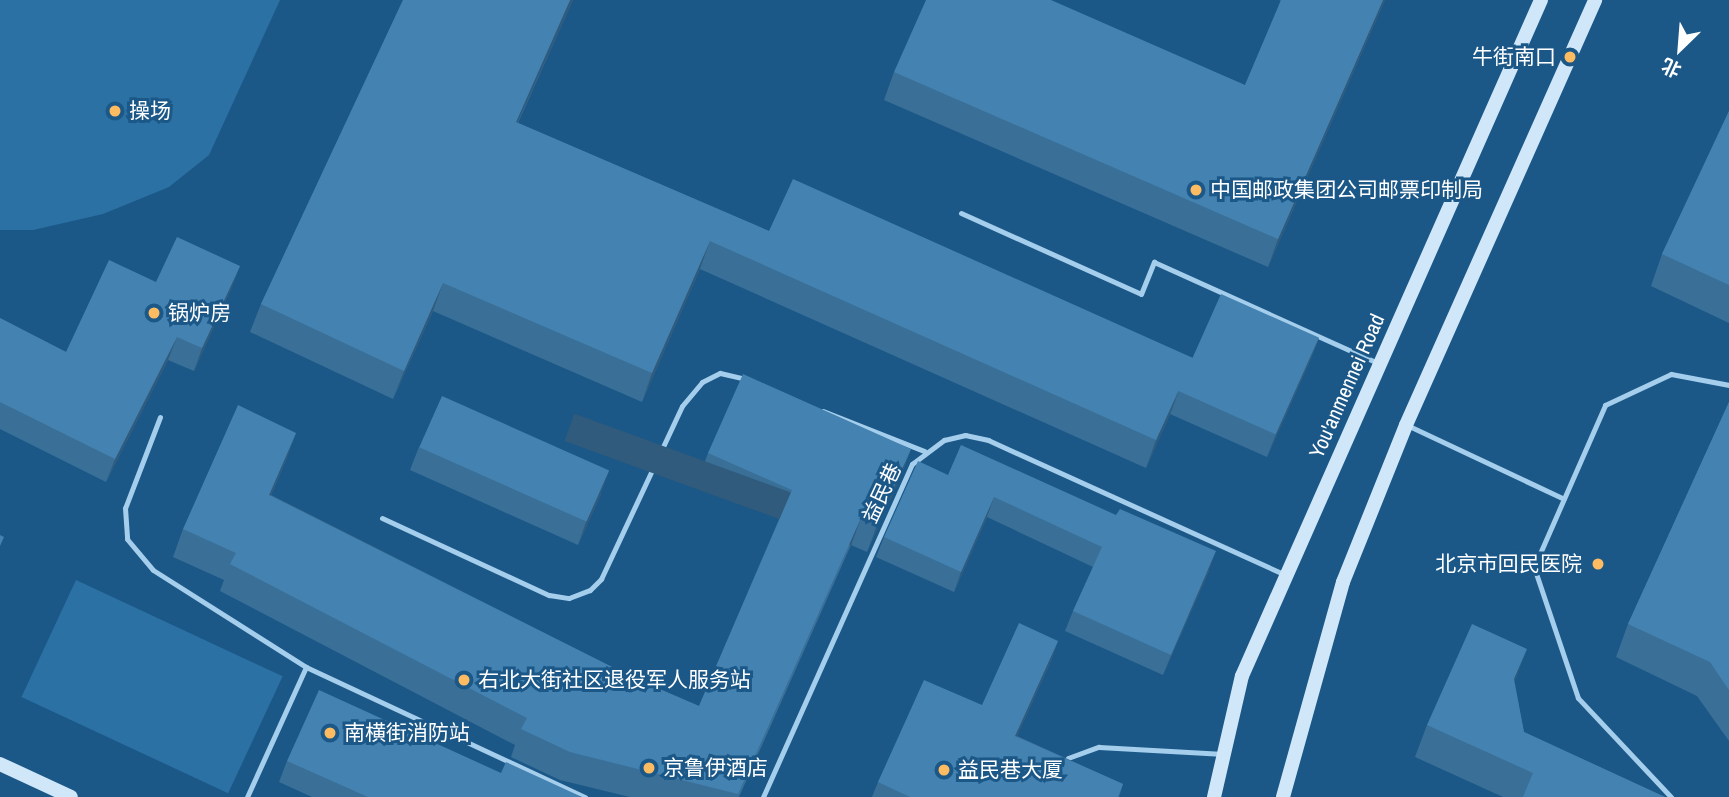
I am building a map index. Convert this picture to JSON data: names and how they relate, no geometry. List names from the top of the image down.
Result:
{
  "streets": {
    "main road": ["You'anmennei Road"],
    "lane": ["益民巷"]
  },
  "crossings": [
    ["You'anmennei Road", "益民巷"]
  ],
  "places": [
    "牛街南口",
    "操场",
    "中国邮政集团公司邮票印制局",
    "锅炉房",
    "北京市回民医院",
    "右北大街社区退役军人服务站",
    "南横街消防站",
    "京鲁伊酒店",
    "益民巷大厦"
  ],
  "north": "bottom left"
}
